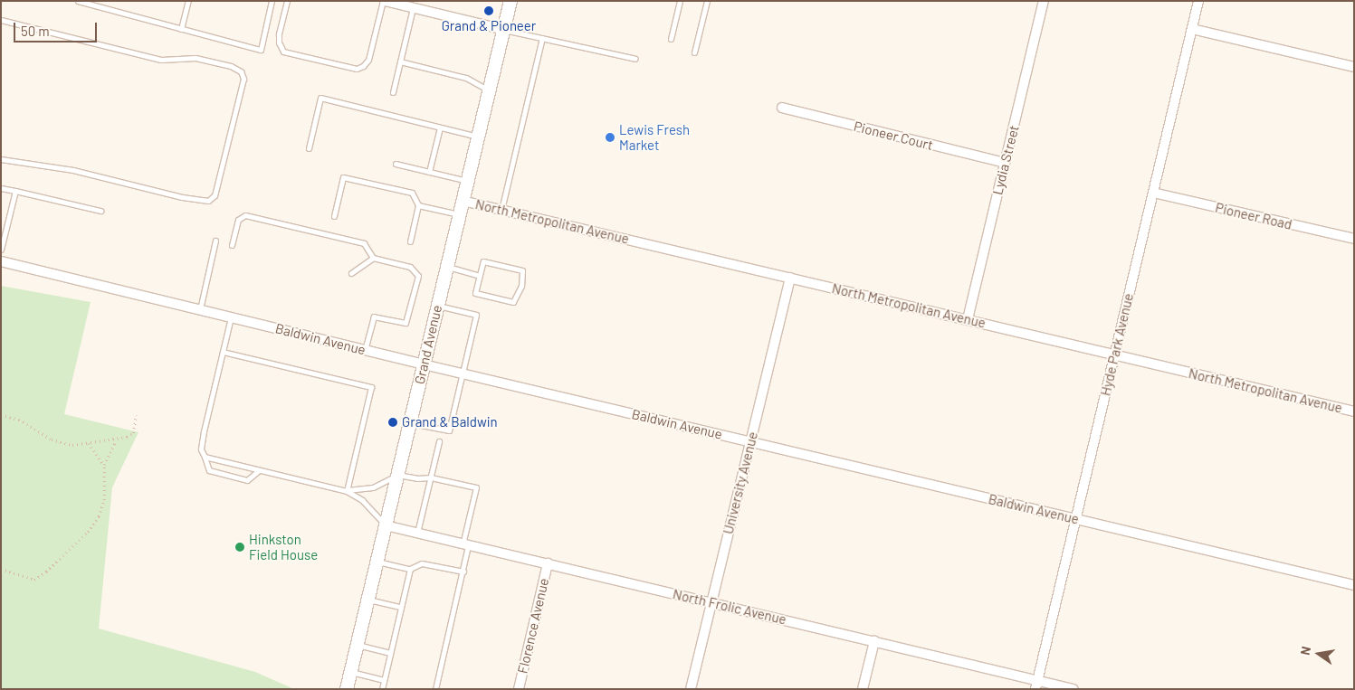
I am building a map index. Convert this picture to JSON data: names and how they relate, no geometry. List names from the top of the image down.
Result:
{
  "streets": {
    "main road": ["Grand Avenue"],
    "street": [
      "Pioneer Court",
      "Lydia Street",
      "Pioneer Road",
      "North Metropolitan Avenue",
      "Baldwin Avenue",
      "Hyde Park Avenue",
      "University Avenue",
      "North Frolic Avenue",
      "Florence Avenue"
    ]
  },
  "crossings": [
    ["Pioneer Court", "Lydia Street"],
    ["Lydia Street", "North Metropolitan Avenue"],
    ["Pioneer Road", "Hyde Park Avenue"],
    ["North Metropolitan Avenue", "Grand Avenue"],
    ["North Metropolitan Avenue", "Hyde Park Avenue"],
    ["North Metropolitan Avenue", "University Avenue"],
    ["Baldwin Avenue", "Grand Avenue"],
    ["Baldwin Avenue", "Hyde Park Avenue"],
    ["Baldwin Avenue", "University Avenue"],
    ["Grand Avenue", "North Frolic Avenue"],
    ["Hyde Park Avenue", "North Frolic Avenue"],
    ["University Avenue", "North Frolic Avenue"],
    ["North Frolic Avenue", "Florence Avenue"]
  ],
  "places": [
    "Grand & Pioneer",
    "Lewis Fresh Market",
    "Grand & Baldwin",
    "Hinkston Field House"
  ],
  "scale_bar": "50 m",
  "north": "left"
}
